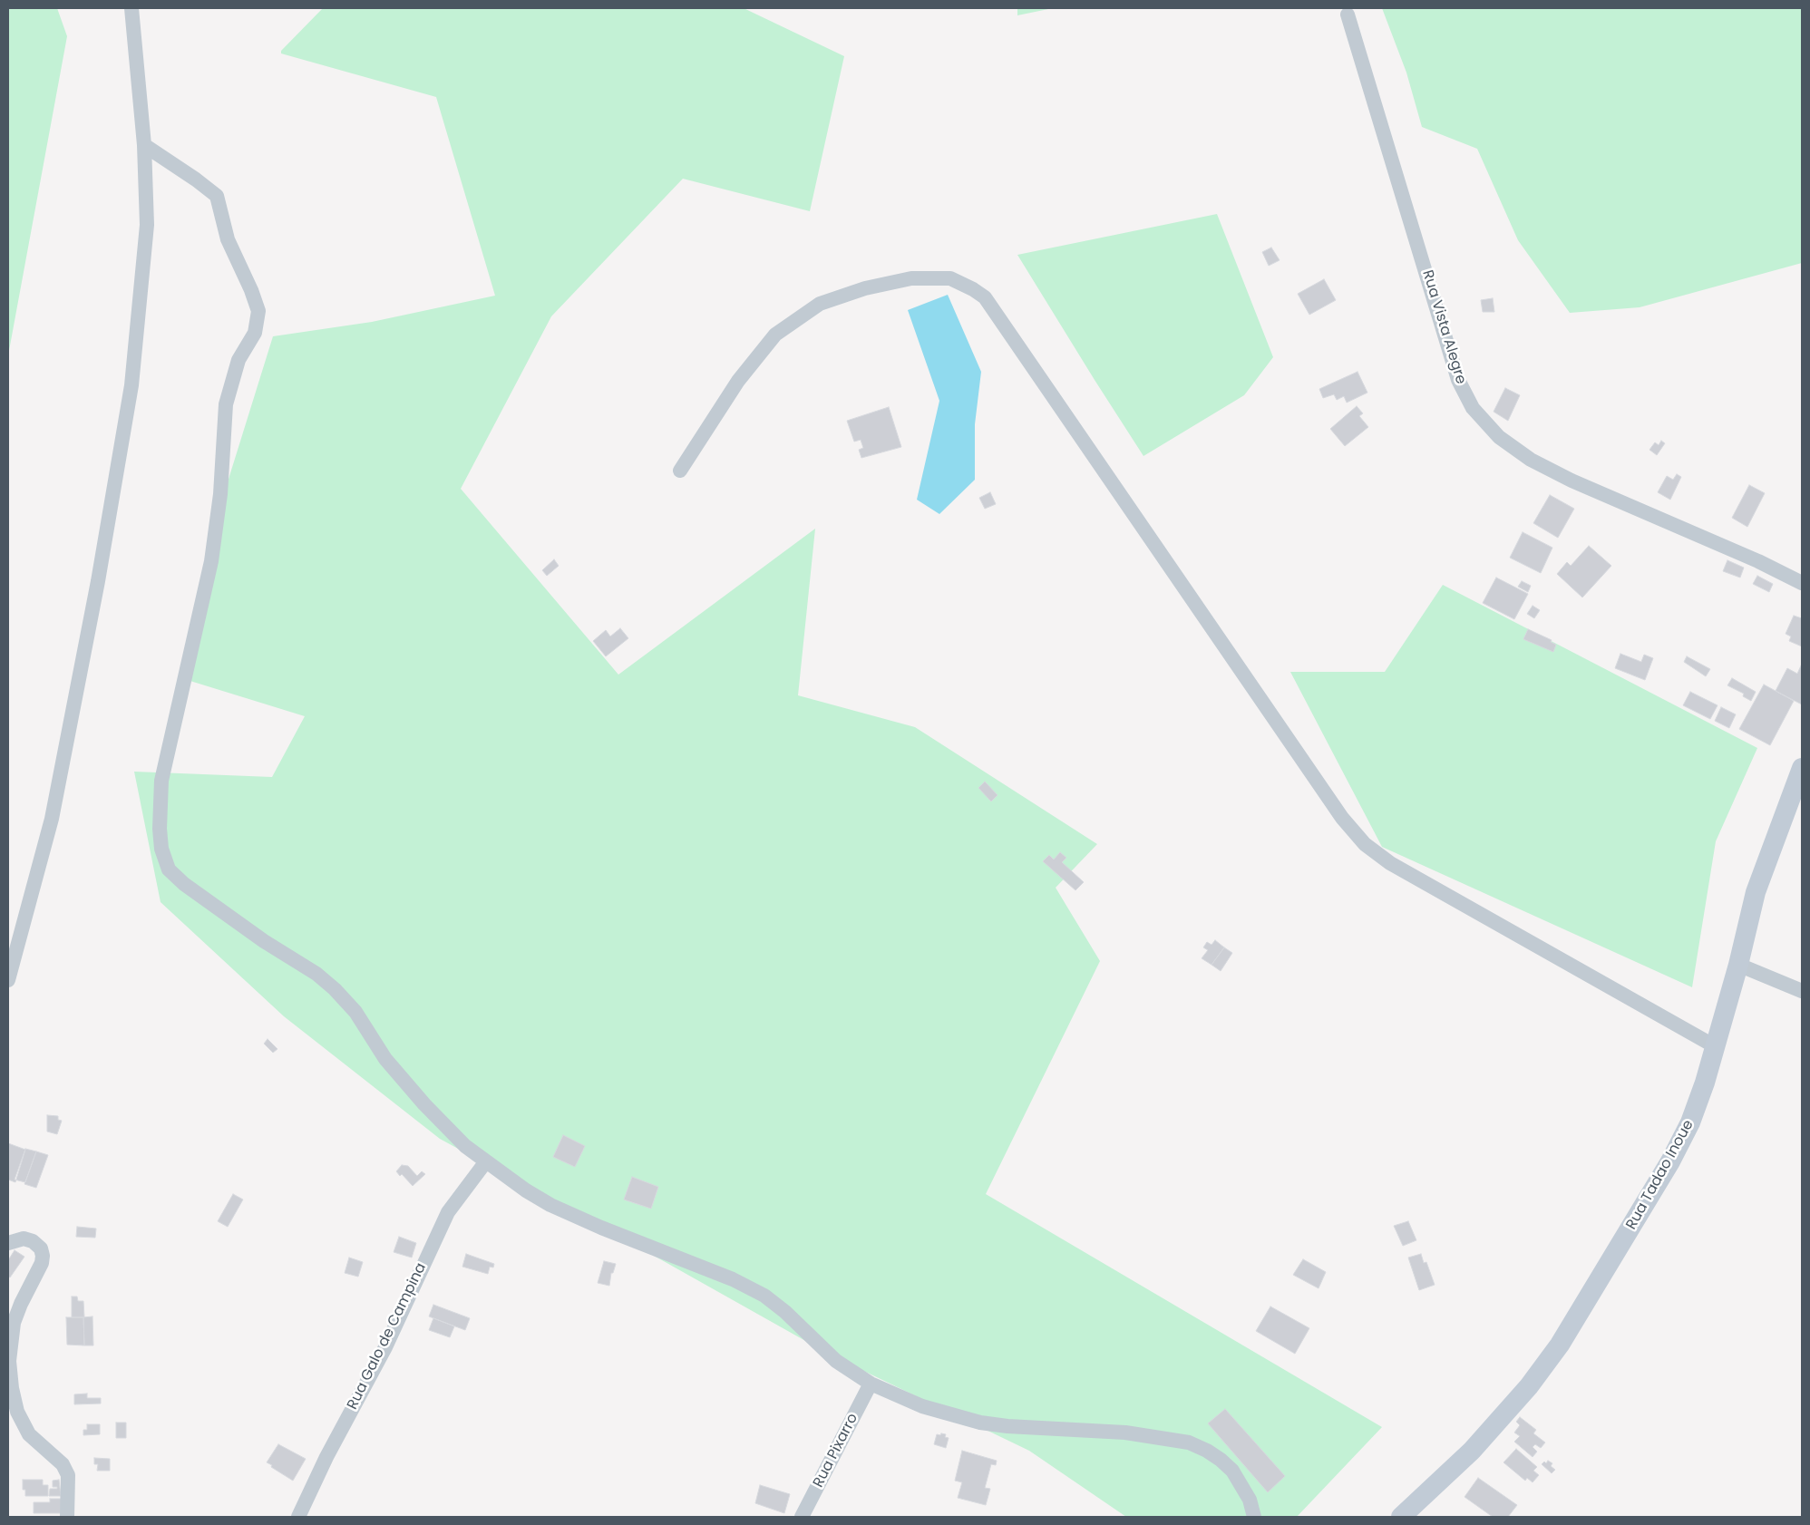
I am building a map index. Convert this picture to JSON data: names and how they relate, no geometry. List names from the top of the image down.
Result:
{
  "streets": {
    "street": [
      "Rua Vista Alegre",
      "Rua Tadao Inoue",
      "Rua Galo de Campina",
      "Rua Pixarro"
    ]
  }
}
